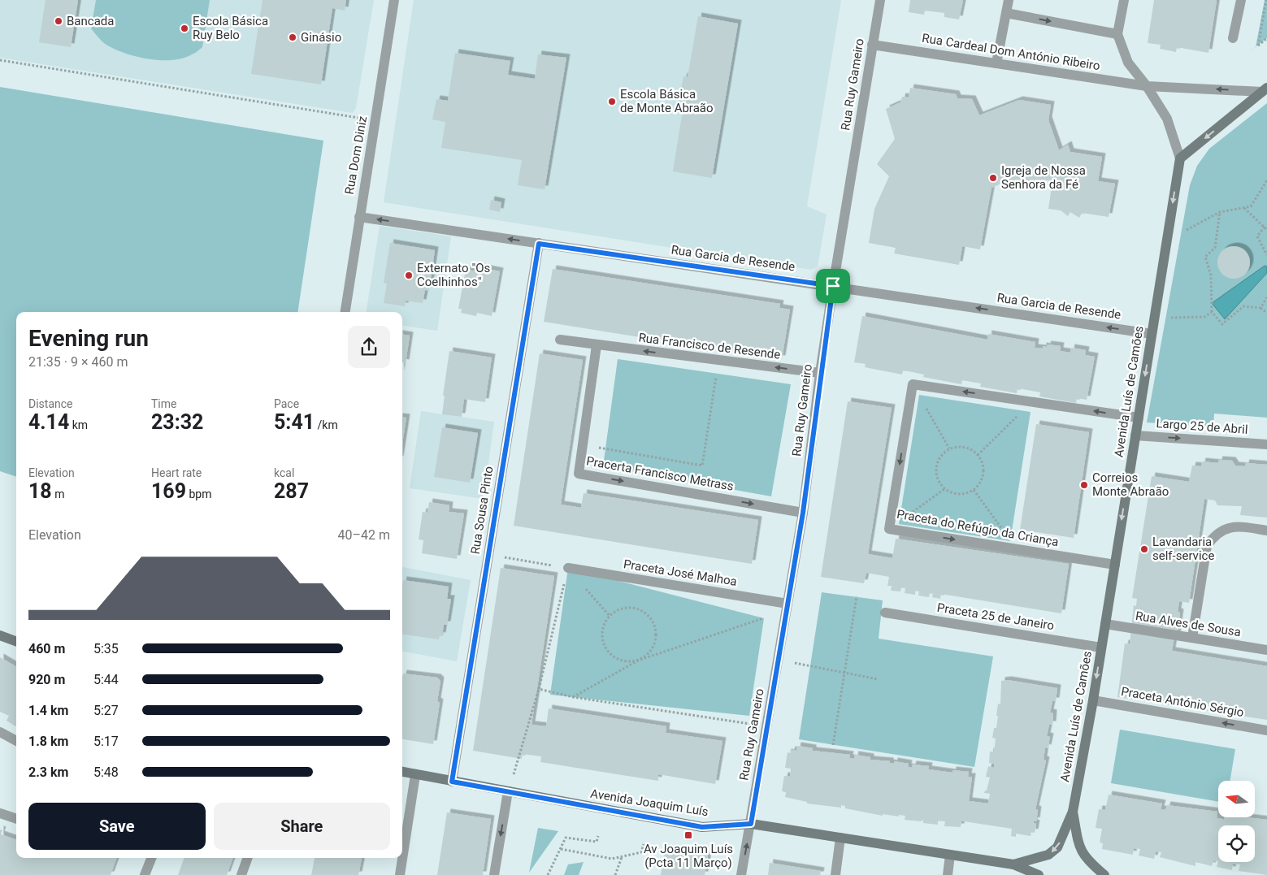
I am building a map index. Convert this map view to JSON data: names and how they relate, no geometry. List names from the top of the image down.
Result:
{
  "streets": {
    "street": [
      "Rua Cardeal Dom António Ribeiro",
      "Rua Ruy Gameiro",
      "Rua Dom Diniz",
      "Rua Garcia de Resende",
      "Rua Francisco de Resende",
      "Avenida Luís de Camões",
      "Largo 25 de Abril",
      "Pracerta Francisco Metrass",
      "Rua Sousa Pinto",
      "Praceta do Refúgio da Criança",
      "Praceta José Malhoa",
      "Praceta 25 de Janeiro",
      "Rua Alves de Sousa",
      "Praceta António Sérgio",
      "Avenida Joaquim Luís"
    ]
  },
  "crossings": [
    ["Rua Cardeal Dom António Ribeiro", "Rua Ruy Gameiro"],
    ["Rua Ruy Gameiro", "Rua Garcia de Resende"],
    ["Rua Ruy Gameiro", "Rua Francisco de Resende"],
    ["Rua Ruy Gameiro", "Pracerta Francisco Metrass"],
    ["Rua Ruy Gameiro", "Praceta José Malhoa"],
    ["Rua Ruy Gameiro", "Avenida Joaquim Luís"],
    ["Rua Dom Diniz", "Rua Garcia de Resende"],
    ["Rua Garcia de Resende", "Avenida Luís de Camões"],
    ["Rua Garcia de Resende", "Rua Sousa Pinto"],
    ["Rua Francisco de Resende", "Pracerta Francisco Metrass"],
    ["Avenida Luís de Camões", "Largo 25 de Abril"],
    ["Avenida Luís de Camões", "Praceta do Refúgio da Criança"],
    ["Avenida Luís de Camões", "Praceta 25 de Janeiro"],
    ["Avenida Luís de Camões", "Rua Alves de Sousa"],
    ["Avenida Luís de Camões", "Praceta António Sérgio"],
    ["Avenida Luís de Camões", "Avenida Joaquim Luís"],
    ["Rua Sousa Pinto", "Avenida Joaquim Luís"]
  ],
  "one_way": [
    "Rua Francisco de Resende",
    "Avenida Luís de Camões",
    "Largo 25 de Abril",
    "Pracerta Francisco Metrass",
    "Praceta António Sérgio"
  ],
  "places": {
    "other": [
      "Bancada",
      "Escola Básica Ruy Belo",
      "Ginásio",
      "Escola Básica de Monte Abraão",
      "Igreja de Nossa Senhora da Fé",
      "Externato \"Os Coelhinhos\"",
      "Correios Monte Abraão",
      "Lavandaria self-service"
    ],
    "transit": ["Av Joaquim Luís (Pcta 11 Março)"]
  },
  "north": "left",
  "page": {
    "heading": ["Evening run", "21:35 · 9 × 460 m"],
    "stats": [
      ["Distance", "4.14 km"],
      ["Time", "23:32"],
      ["Pace", "5:41 /km"],
      ["Elevation", "18 m"],
      ["Heart rate", "169 bpm"],
      ["kcal", "287"]
    ],
    "chart": ["Elevation", "40–42 m"],
    "list": [
      {
        "name": "460 m",
        "note": "5:35"
      },
      {
        "name": "920 m",
        "note": "5:44"
      },
      {
        "name": "1.4 km",
        "note": "5:27"
      },
      {
        "name": "1.8 km",
        "note": "5:17"
      },
      {
        "name": "2.3 km",
        "note": "5:48"
      }
    ],
    "buttons": ["Save", "Share"]
  }
}
